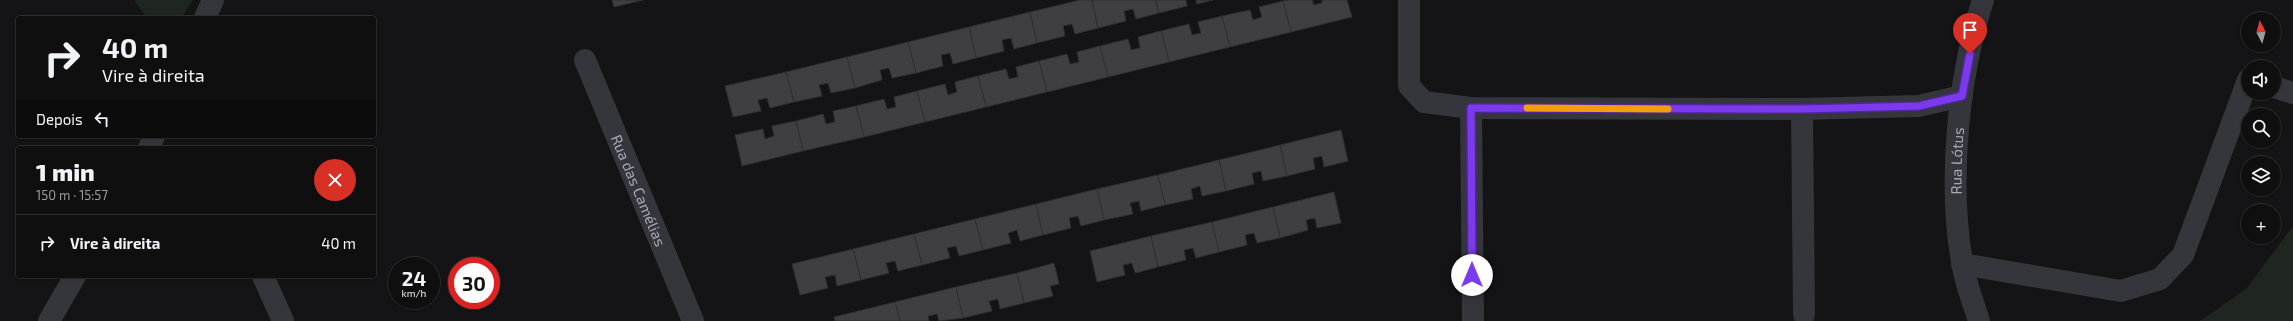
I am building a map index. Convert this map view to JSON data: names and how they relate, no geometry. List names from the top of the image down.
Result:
{
  "streets": {
    "street": ["Rua Lótus", "Rua das Camélias"]
  },
  "north": "top",
  "page": {
    "map_buttons": "+",
    "turn": ["40 m", "Vire à direita"],
    "then": "Depois",
    "heading": ["1 min", "150 m · 15:57"],
    "list": [
      {
        "name": "Vire à direita",
        "value": "40 m"
      }
    ],
    "speed": "24 km/h",
    "limit": "30"
  }
}
